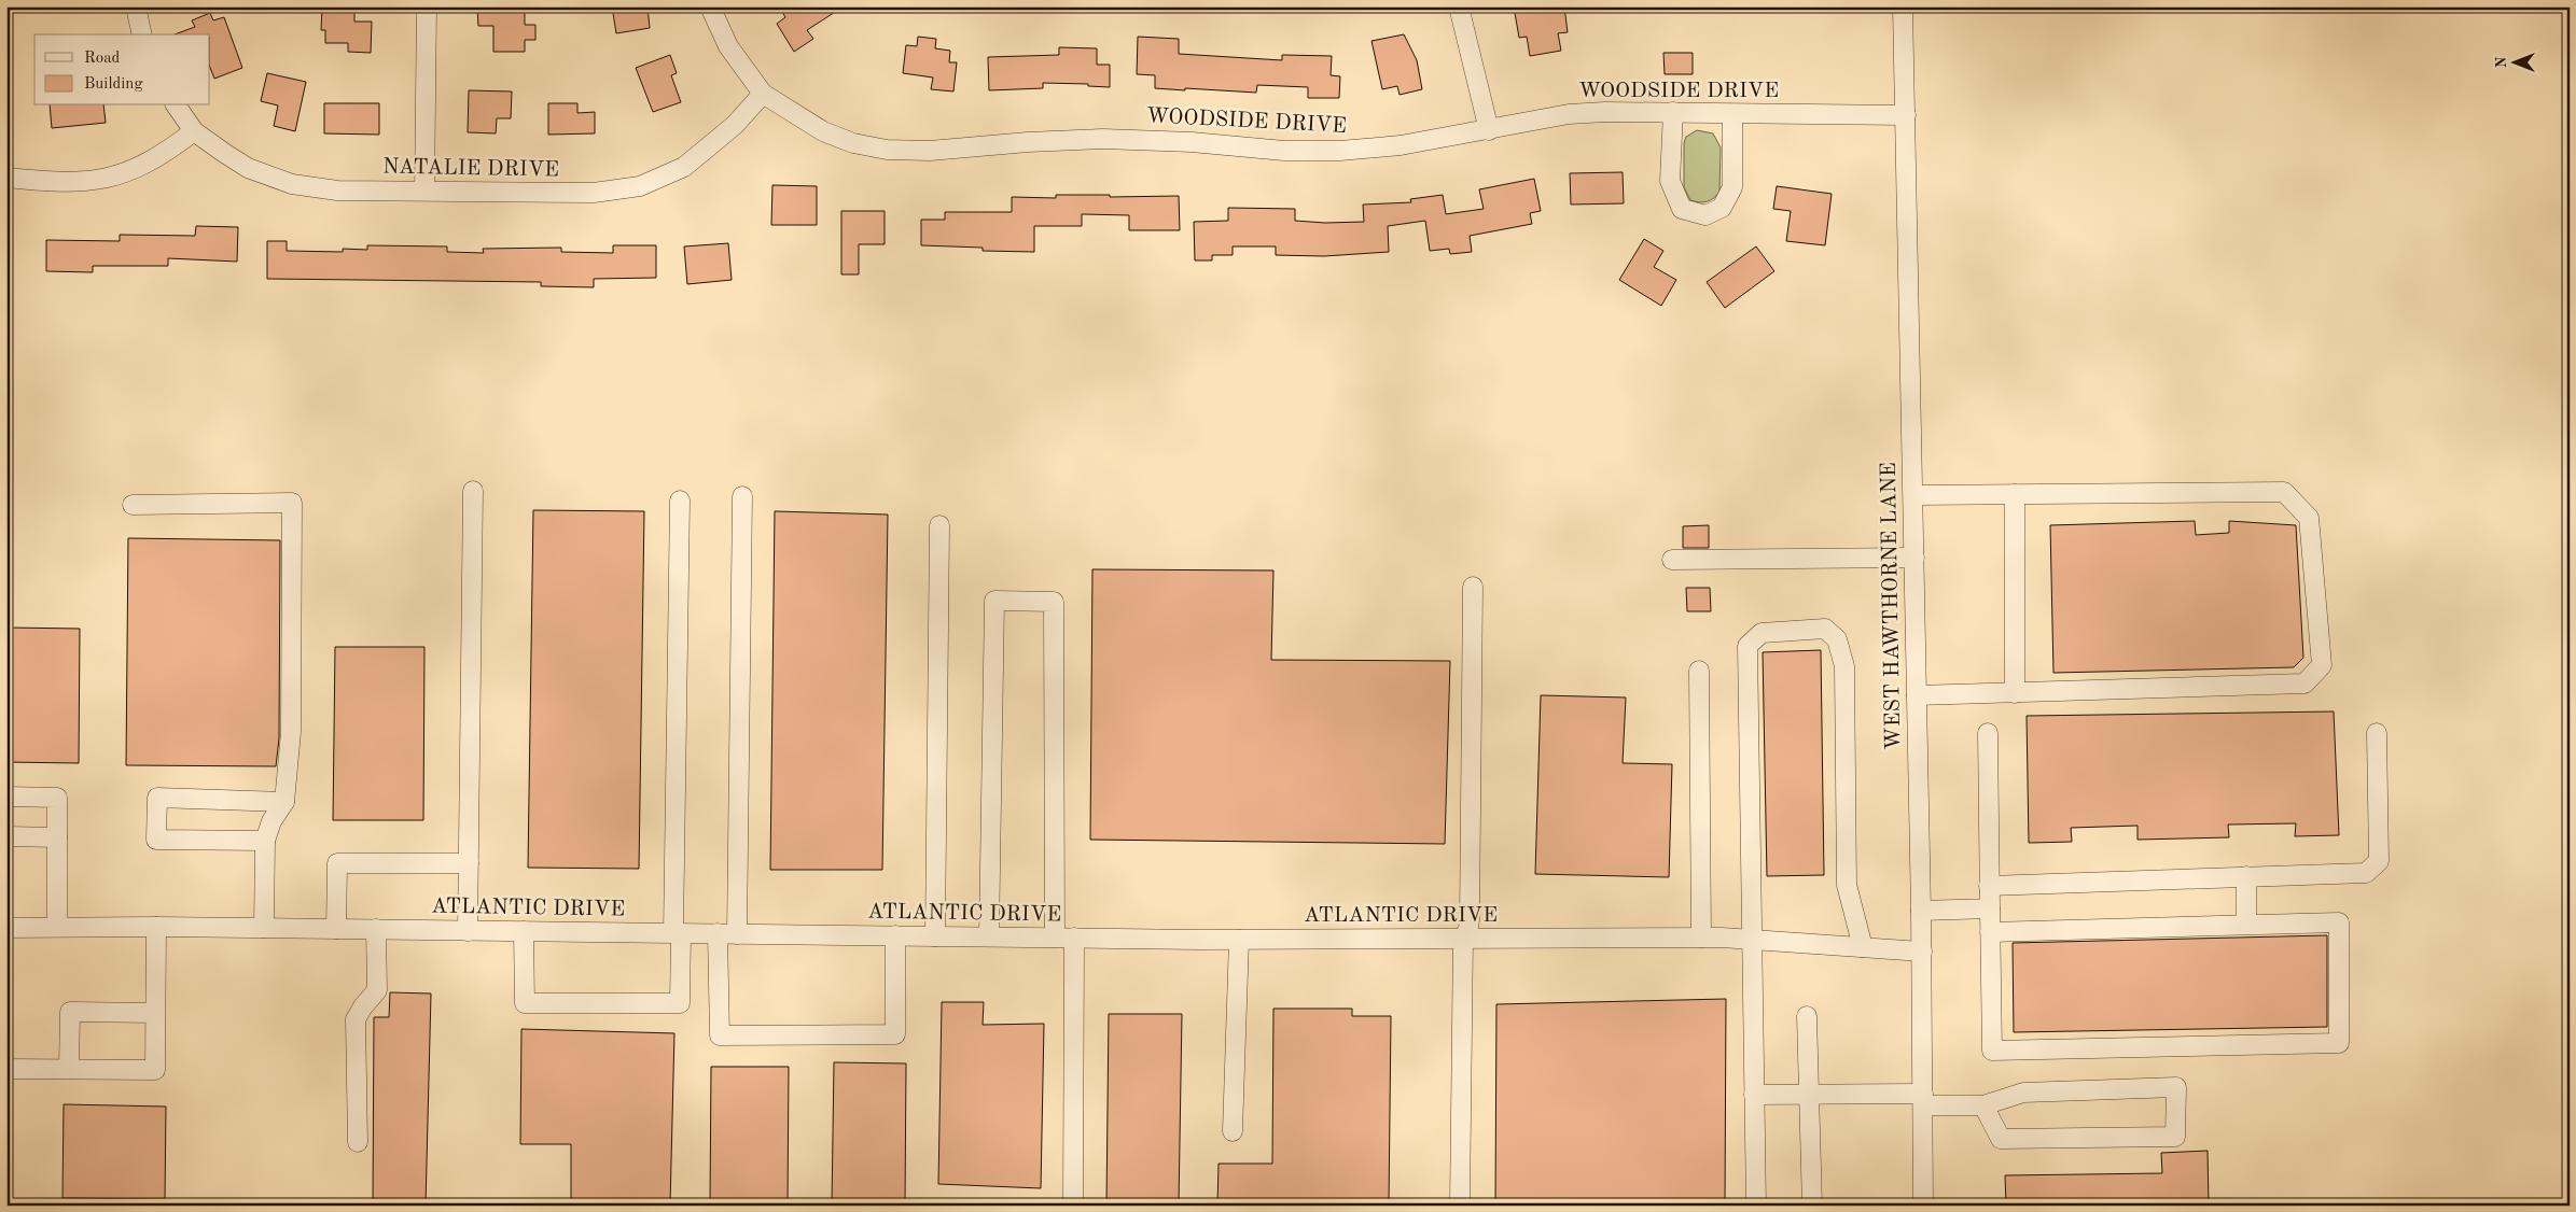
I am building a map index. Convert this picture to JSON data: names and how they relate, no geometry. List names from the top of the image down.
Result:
{
  "streets": {
    "street": [
      "WOODSIDE DRIVE",
      "NATALIE DRIVE",
      "WEST HAWTHORNE LANE",
      "ATLANTIC DRIVE"
    ]
  },
  "crossings": [
    ["WOODSIDE DRIVE", "NATALIE DRIVE"],
    ["WOODSIDE DRIVE", "WEST HAWTHORNE LANE"],
    ["WEST HAWTHORNE LANE", "ATLANTIC DRIVE"]
  ],
  "legend": ["Road", "Building"],
  "north": "left"
}
